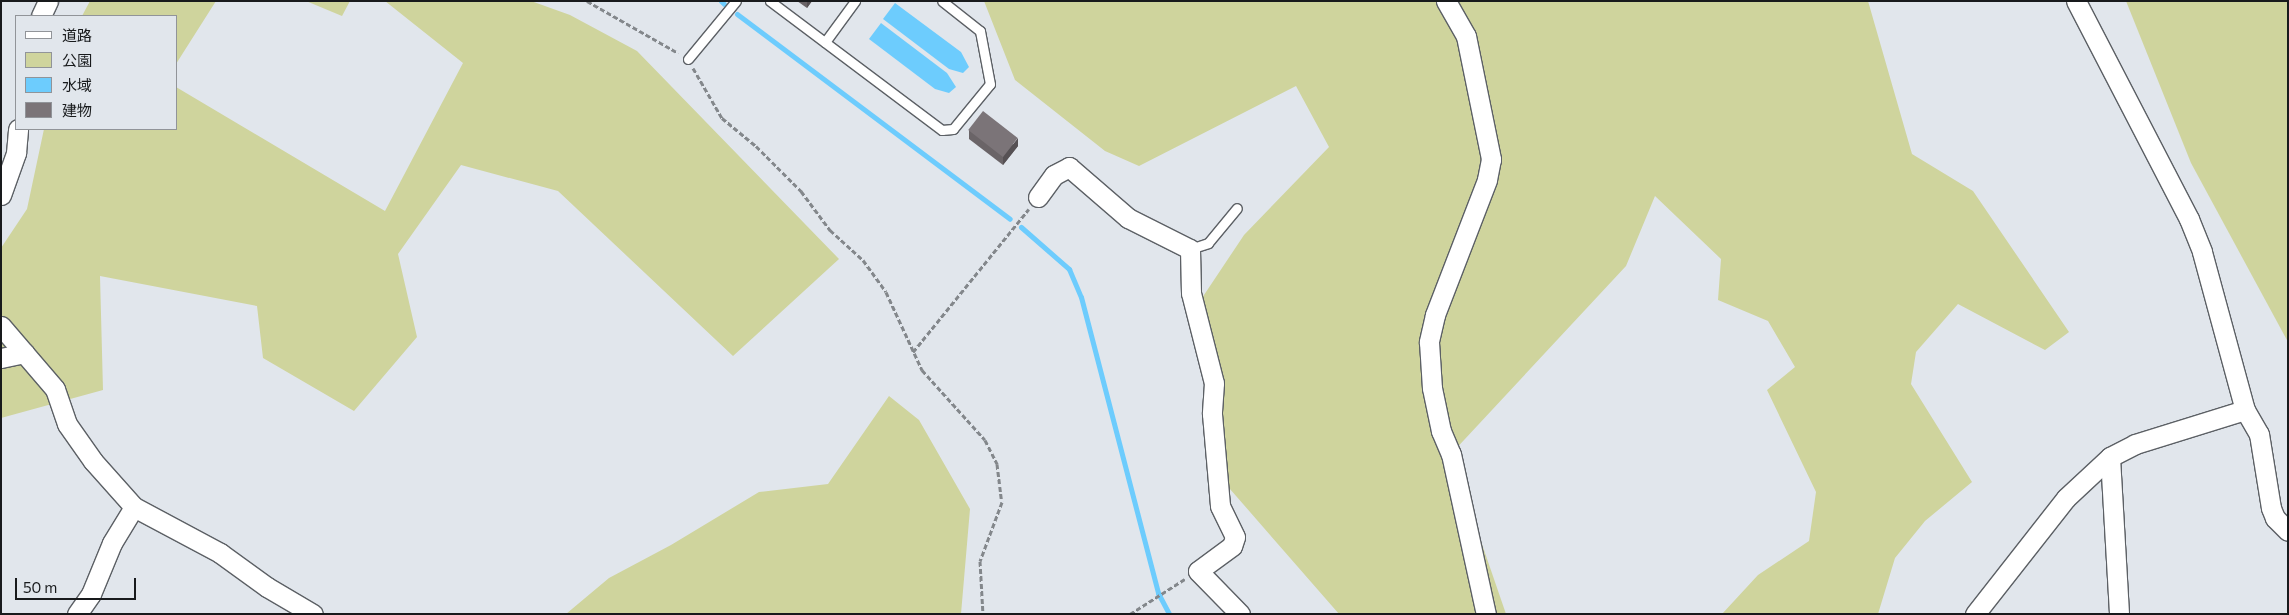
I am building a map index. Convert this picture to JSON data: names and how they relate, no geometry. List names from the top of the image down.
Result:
{
  "legend": [
    "道路",
    "公園",
    "水域",
    "建物"
  ],
  "scale_bar": "50 m"
}
